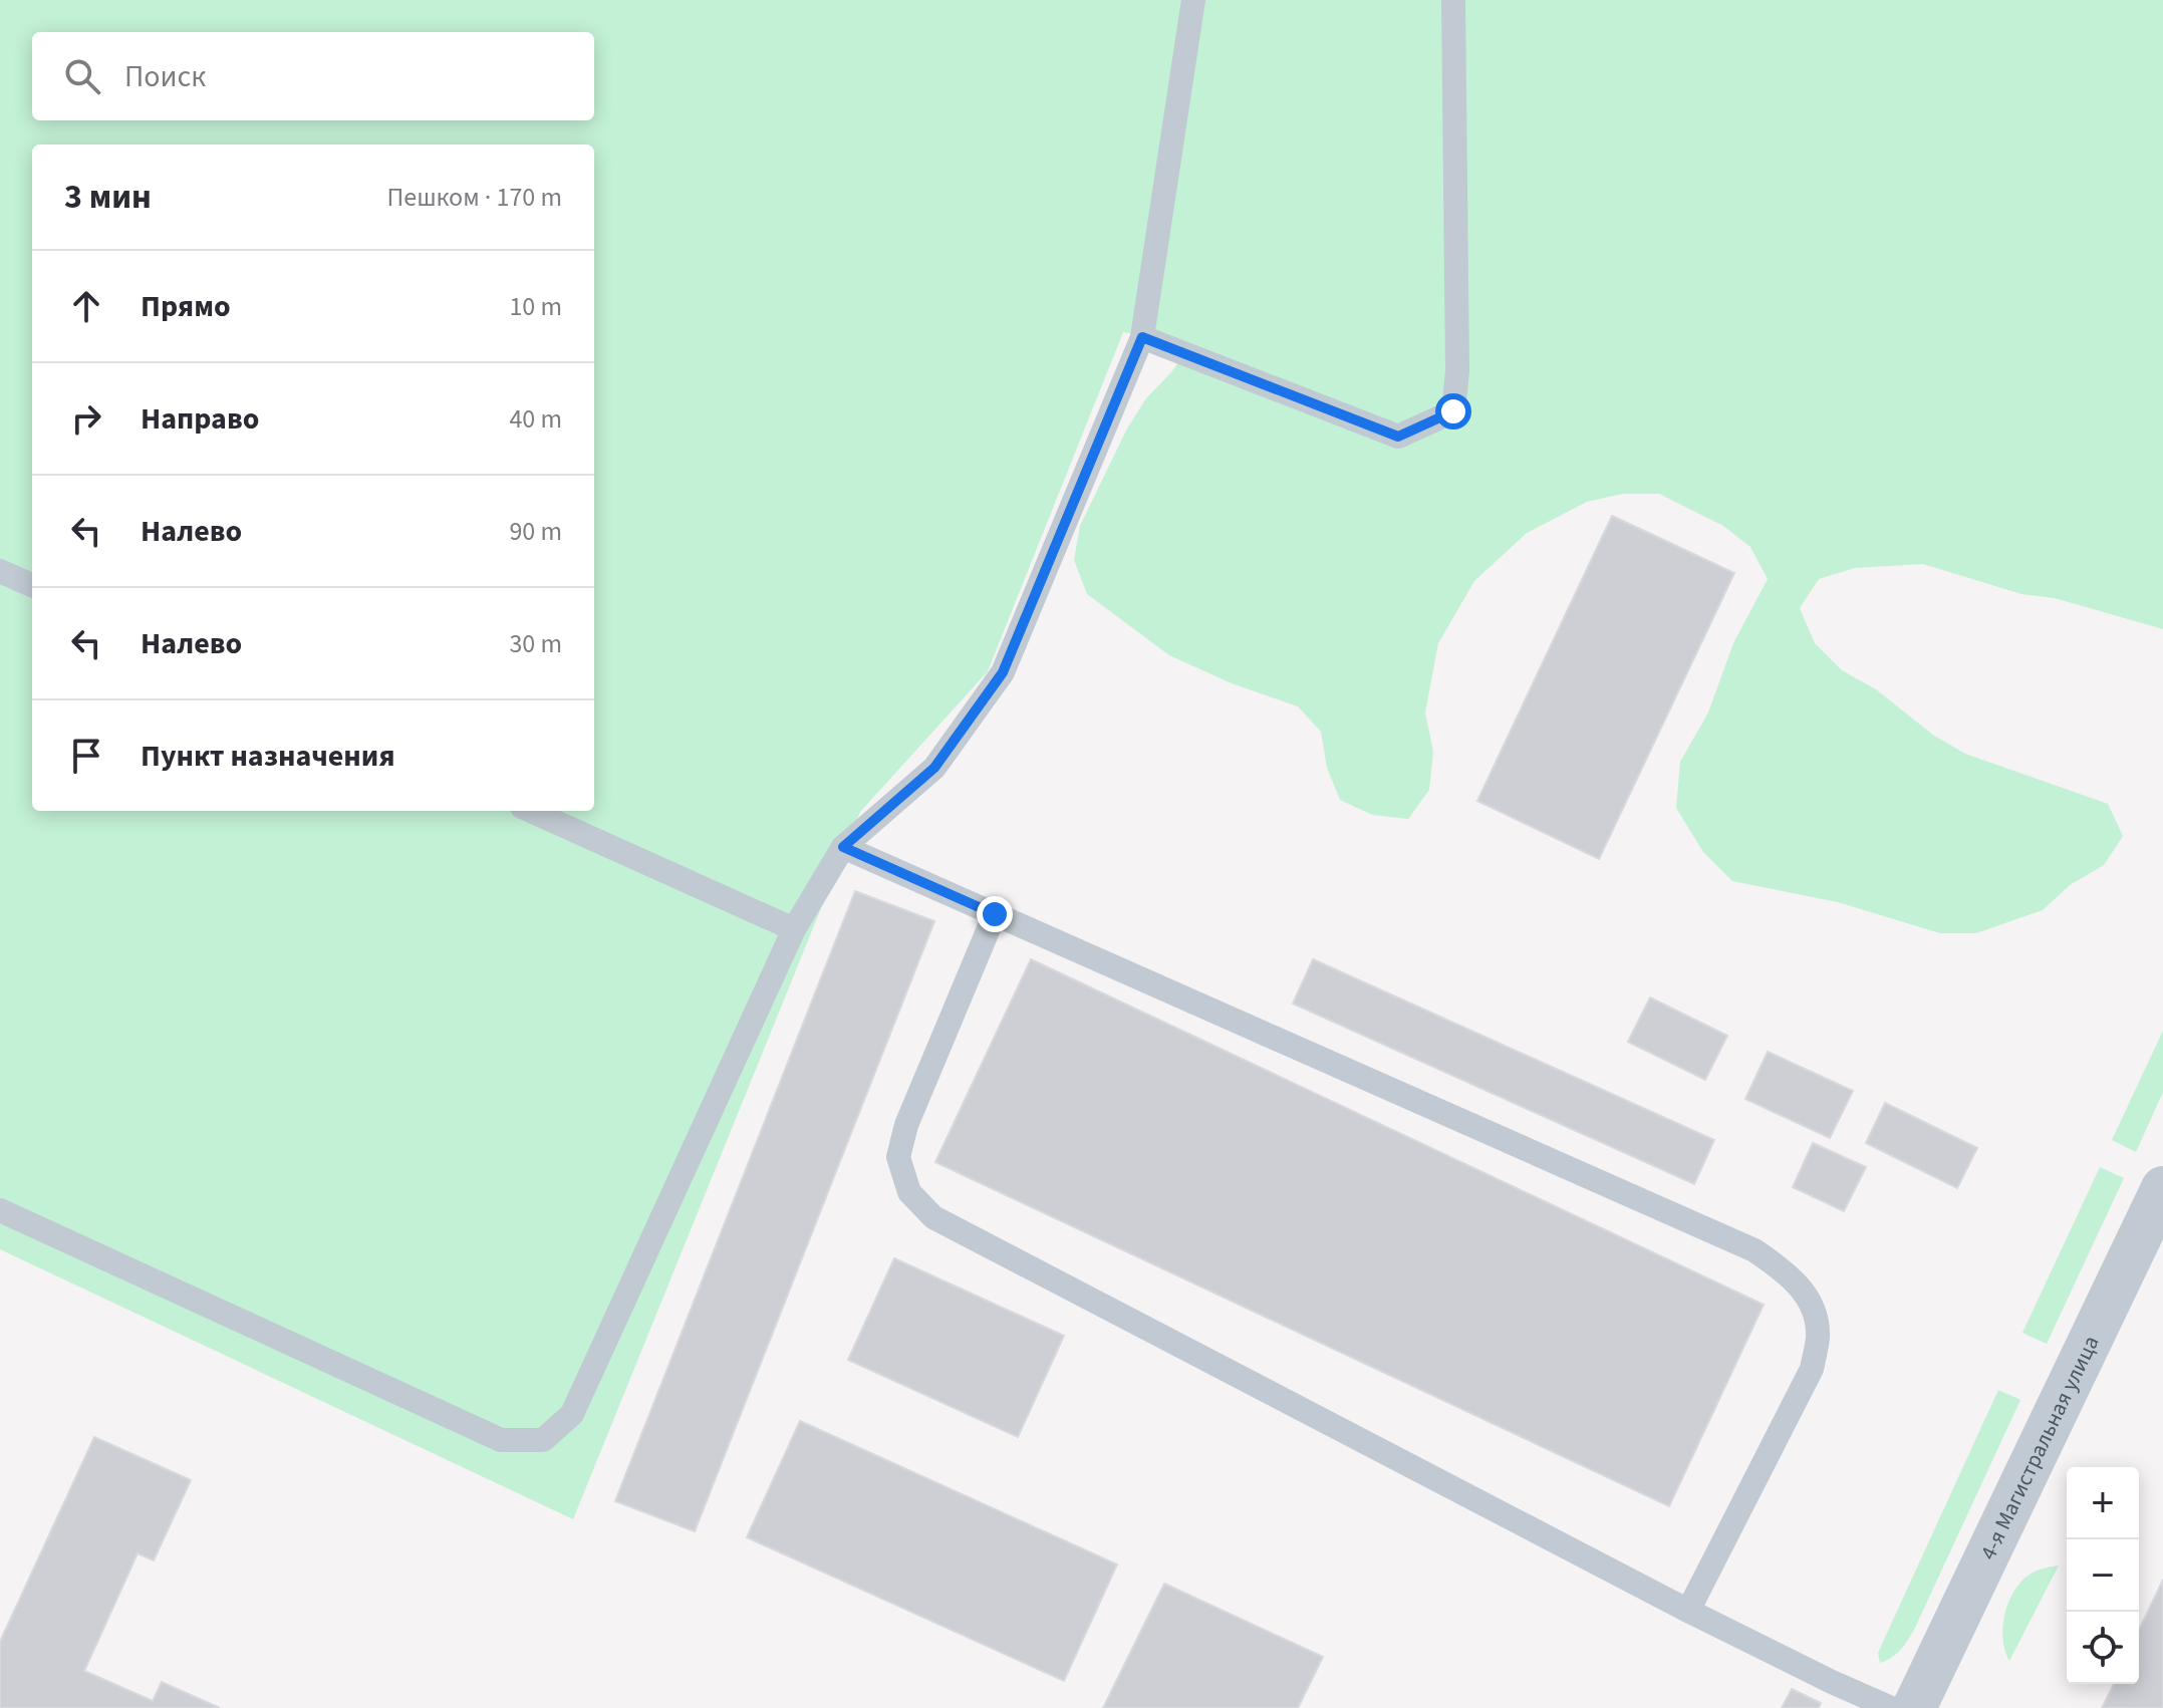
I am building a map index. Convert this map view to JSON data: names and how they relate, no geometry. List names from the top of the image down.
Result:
{
  "streets": {
    "street": ["4-я Магистральная улица"]
  },
  "page": {
    "search": "Поиск",
    "heading": ["3 мин", "Пешком · 170 m"],
    "list": [
      ["Прямо", "10 m"],
      ["Направо", "40 m"],
      ["Налево", "90 m"],
      ["Налево", "30 m"],
      "Пункт назначения"
    ],
    "map_buttons": ["+", "−"]
  }
}
